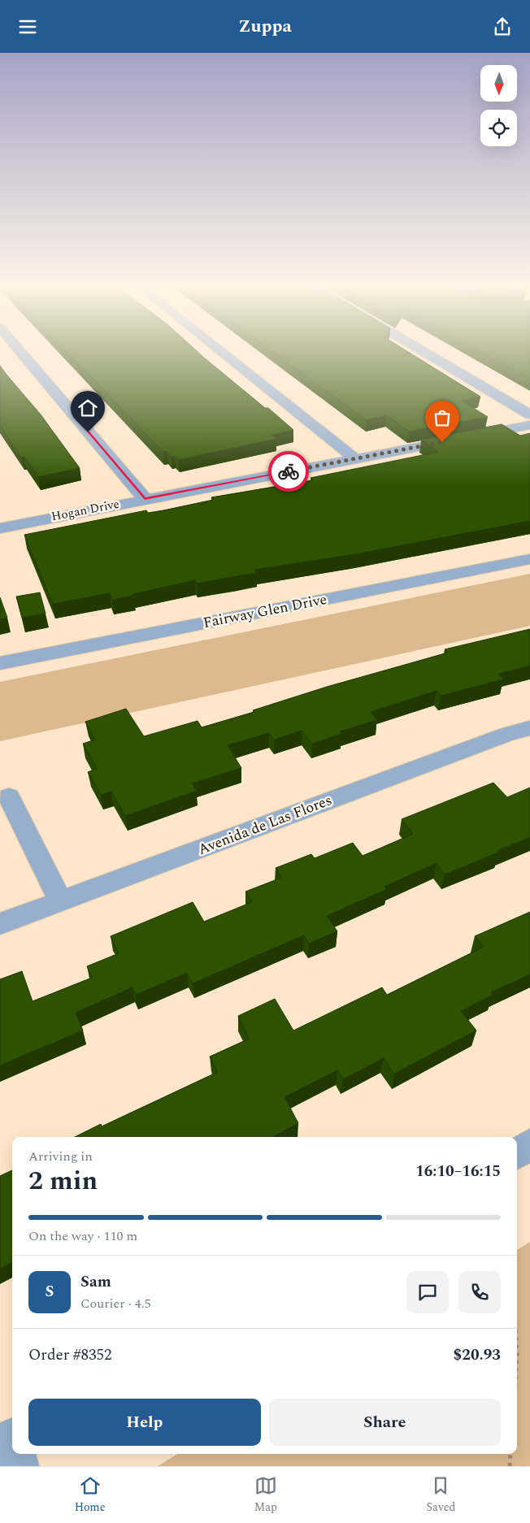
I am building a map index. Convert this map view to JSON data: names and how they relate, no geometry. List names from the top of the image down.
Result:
{
  "streets": {
    "street": ["Hogan Drive", "Fairway Glen Drive", "Avenida de Las Flores"]
  },
  "north": "bottom",
  "page": {
    "header": "Zuppa",
    "heading": ["2 min", "Arriving in", "16:10–16:15"],
    "panel": [
      "Sam",
      "Courier · 4.5",
      "Order #8352",
      "$20.93"
    ],
    "bar": "On the way · 110 m",
    "round": "S",
    "buttons": ["Help", "Share"],
    "tabs": ["Home", "Map", "Saved"]
  }
}
